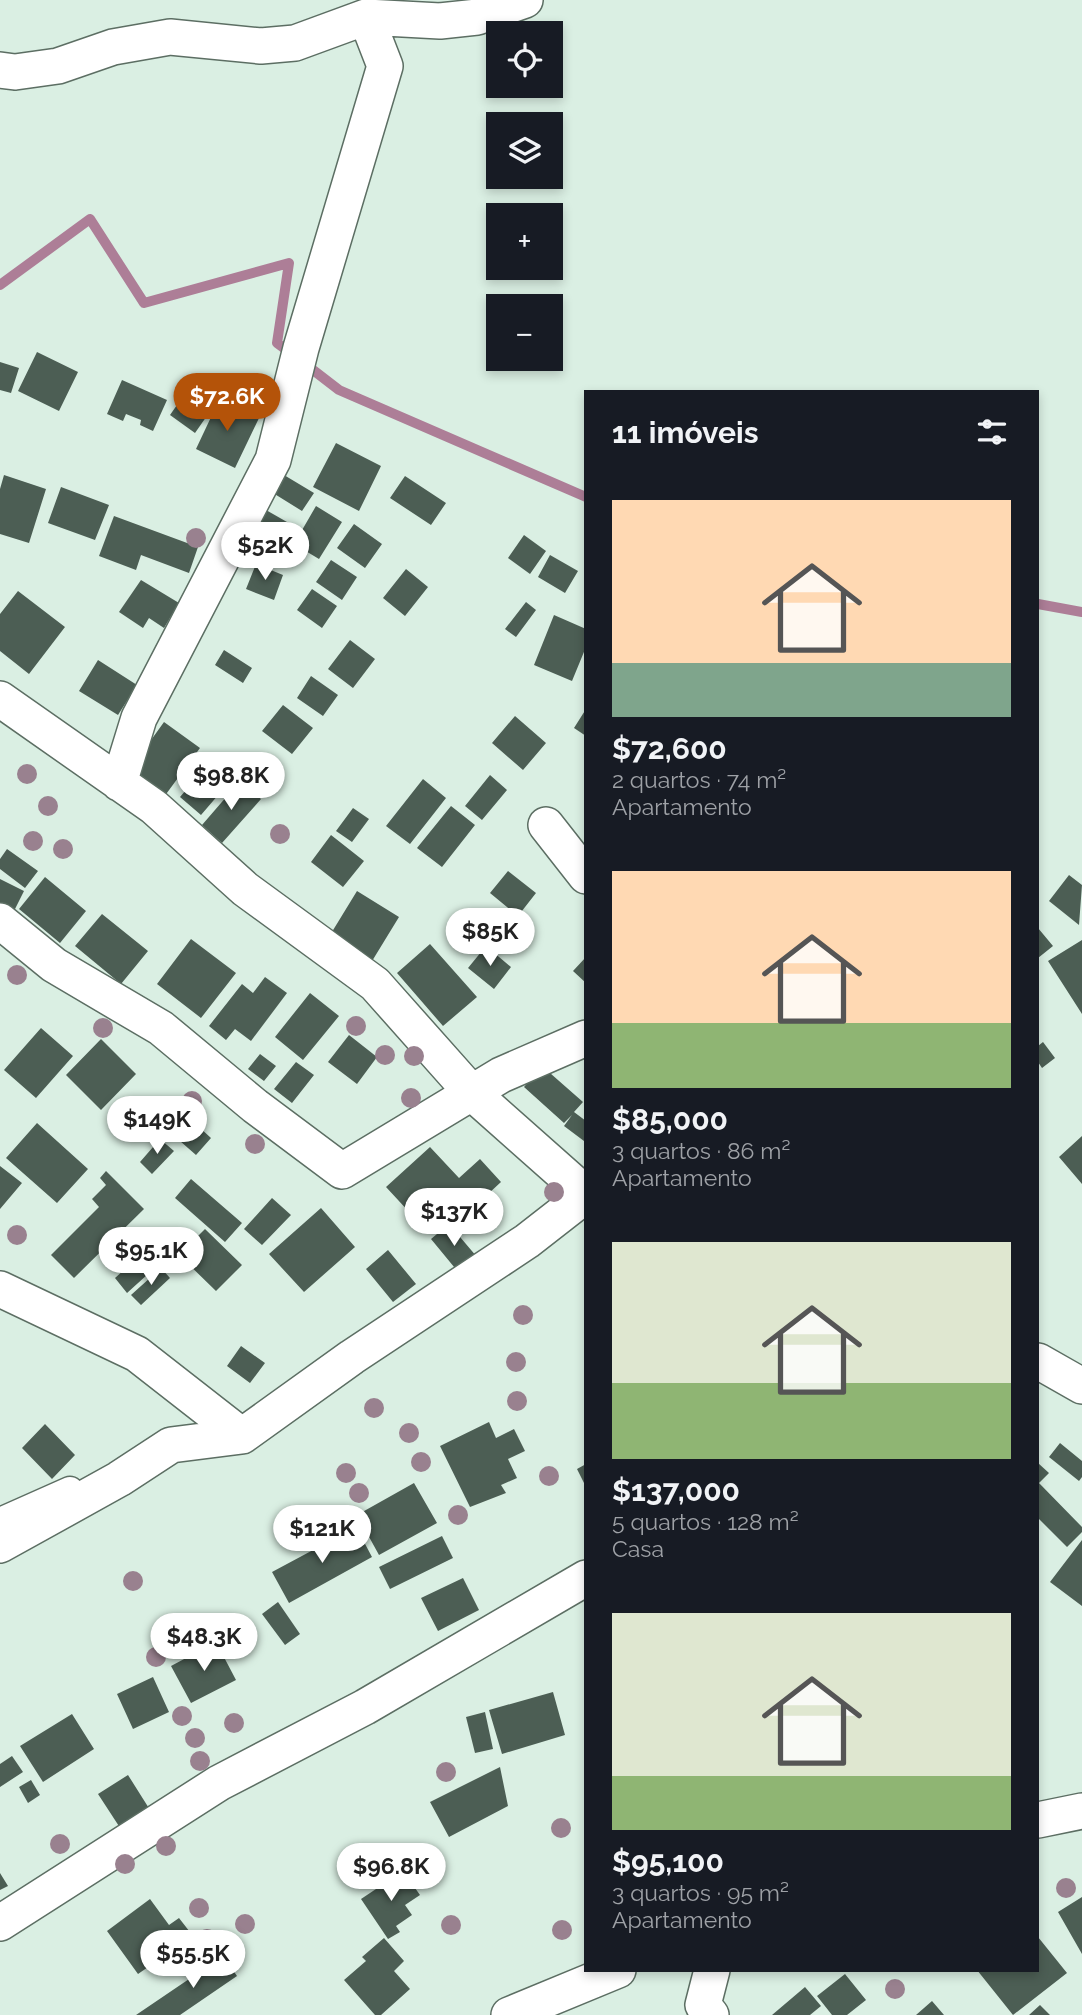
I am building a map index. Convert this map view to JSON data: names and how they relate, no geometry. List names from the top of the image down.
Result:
{
  "page": {
    "map_buttons": ["+", "−"],
    "price": [
      "$72.6K",
      "$52K",
      "$98.8K",
      "$85K",
      "$149K",
      "$137K",
      "$95.1K",
      "$121K",
      "$48.3K",
      "$96.8K",
      "$55.5K"
    ],
    "heading": "11 imóveis",
    "list": [
      {
        "name": "$72,600",
        "note": "2 quartos · 74 m² · Apartamento"
      },
      {
        "name": "$85,000",
        "note": "3 quartos · 86 m² · Apartamento"
      },
      {
        "name": "$137,000",
        "note": "5 quartos · 128 m² · Casa"
      },
      {
        "name": "$95,100",
        "note": "3 quartos · 95 m² · Apartamento"
      }
    ]
  }
}
